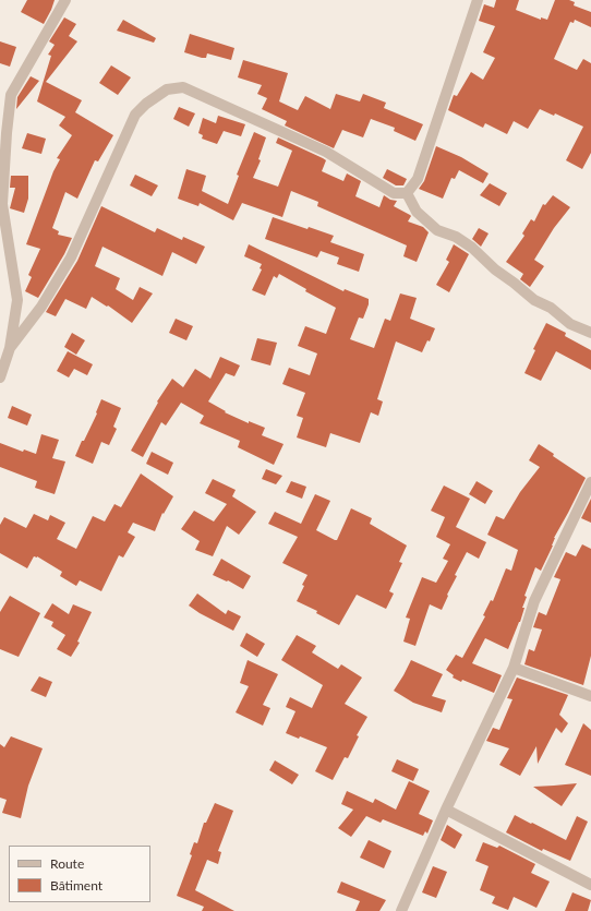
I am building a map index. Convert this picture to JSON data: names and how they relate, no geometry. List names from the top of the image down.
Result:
{
  "legend": ["Route", "Bâtiment"]
}
